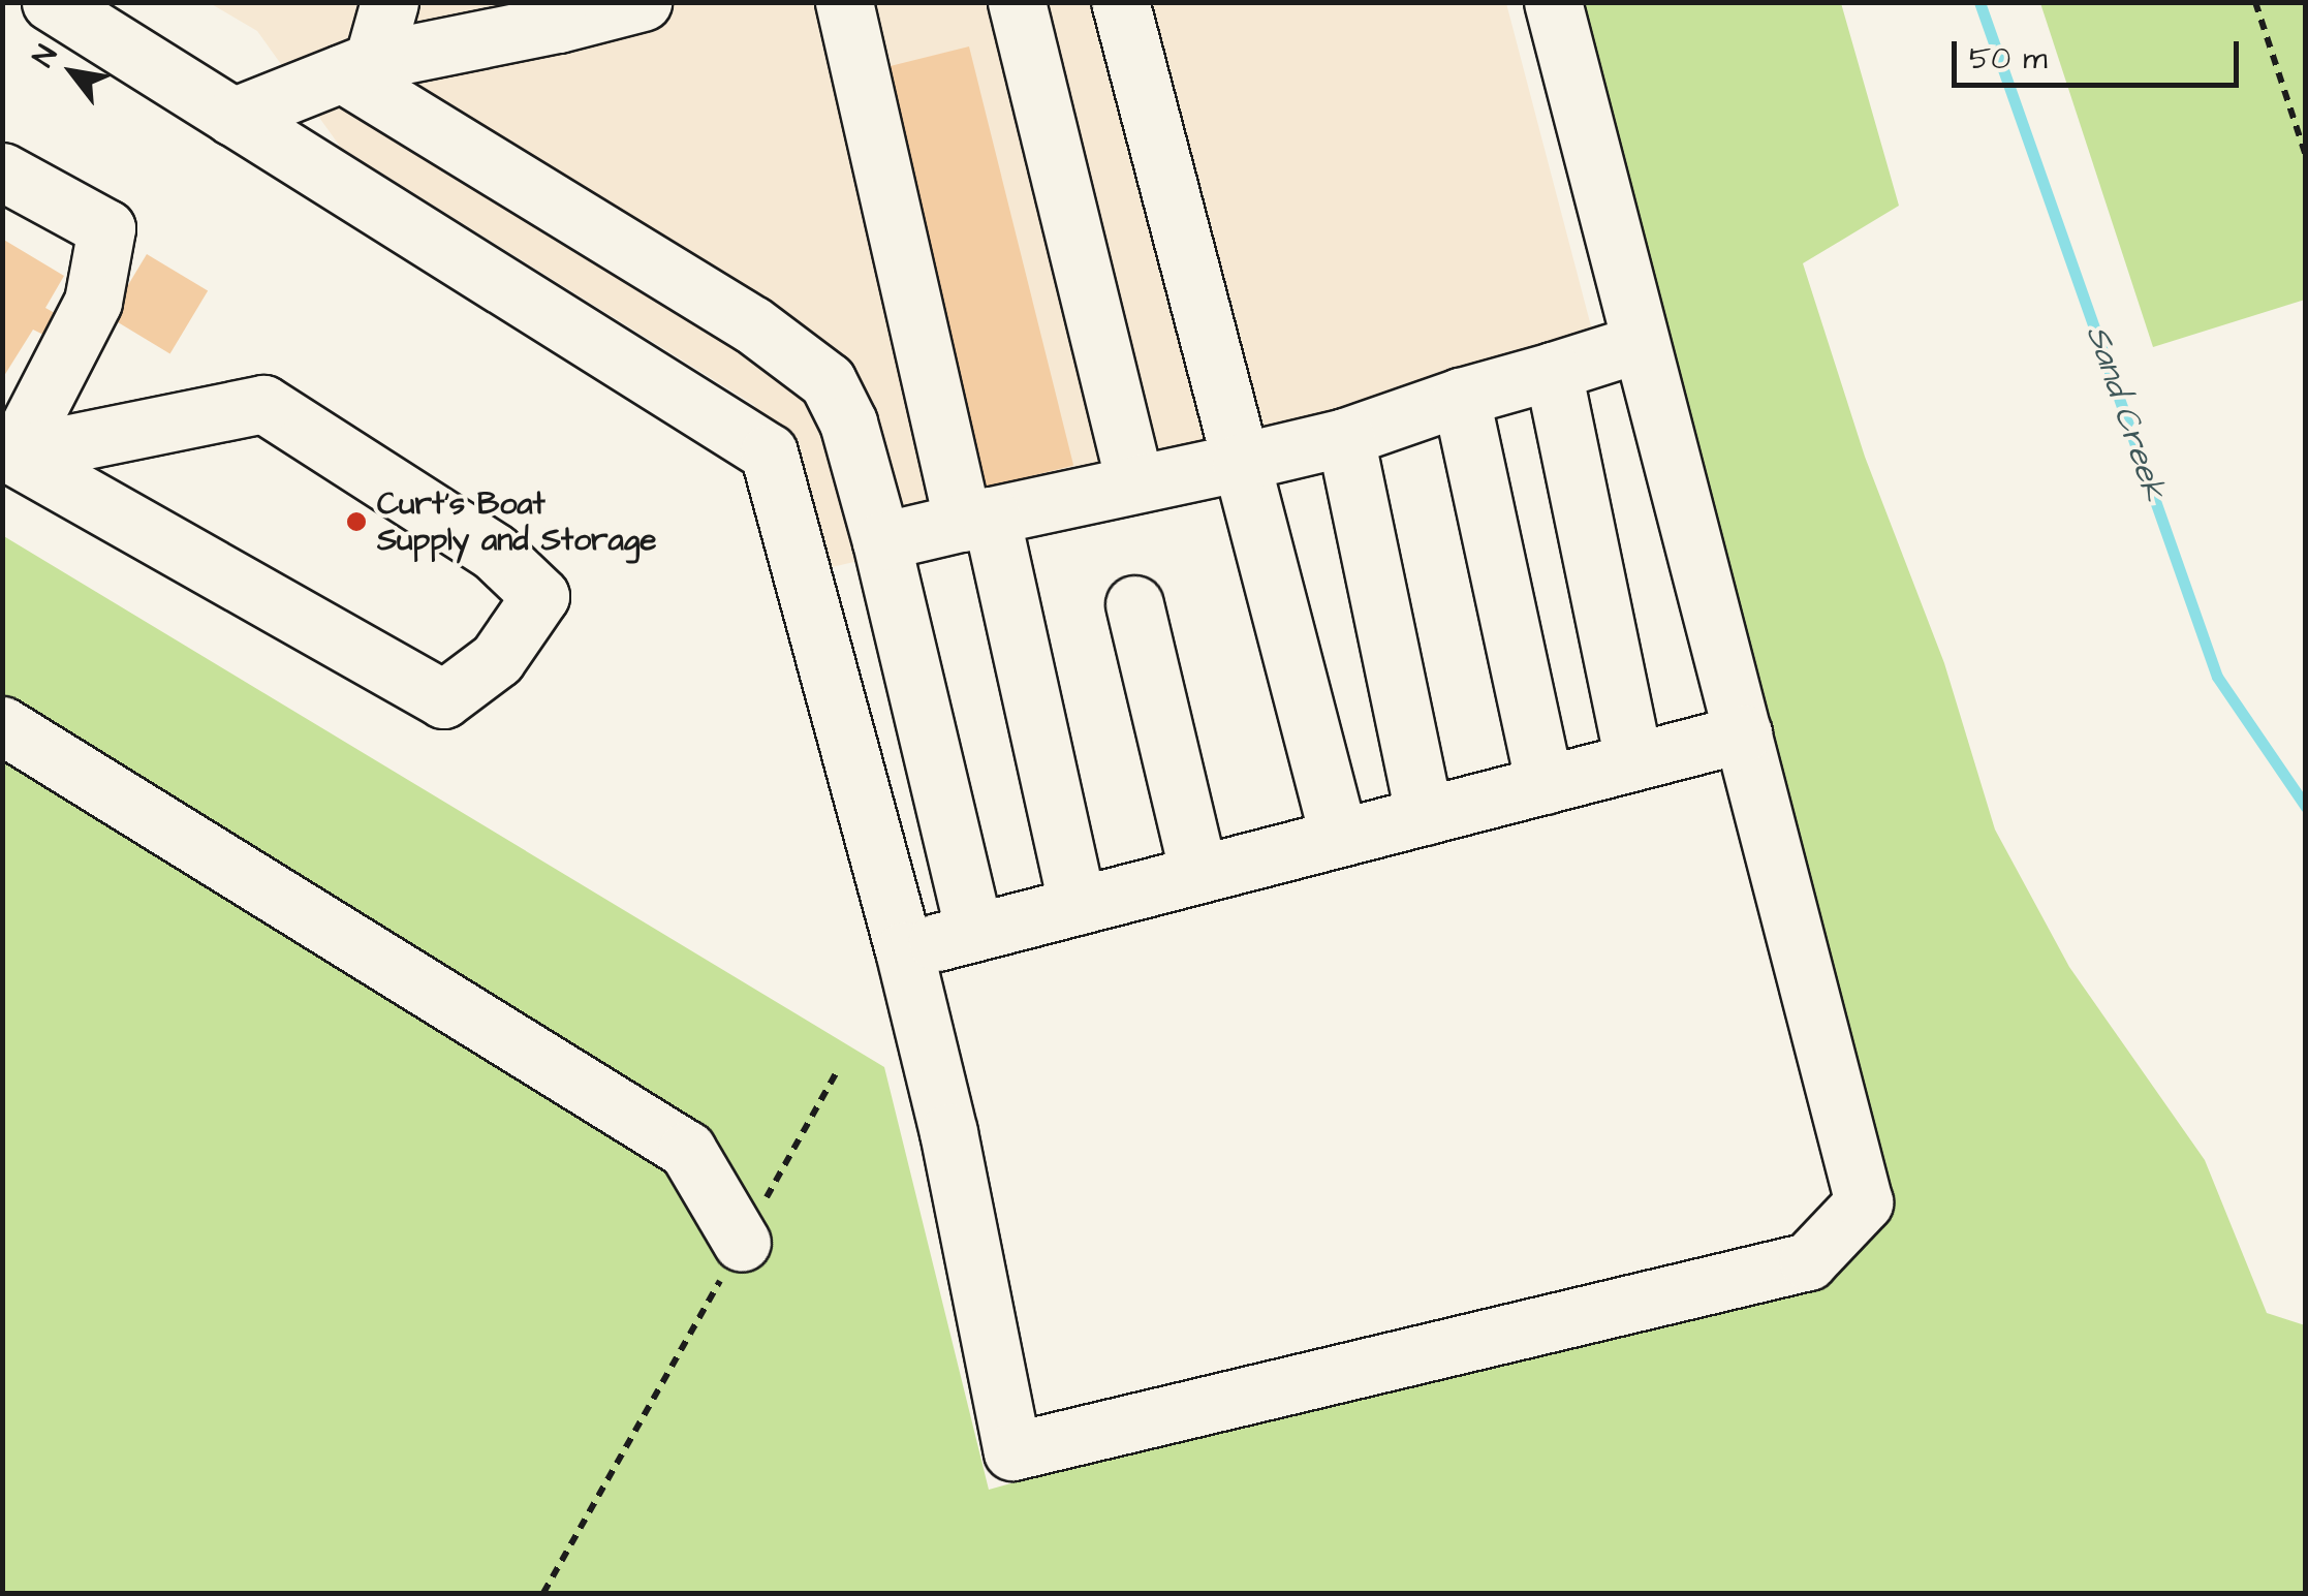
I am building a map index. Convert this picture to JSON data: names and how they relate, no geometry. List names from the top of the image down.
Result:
{
  "water": ["Sand Creek"],
  "places": ["Curt's Boat Supply and Storage"],
  "scale_bar": "50 m",
  "north": "top left"
}
